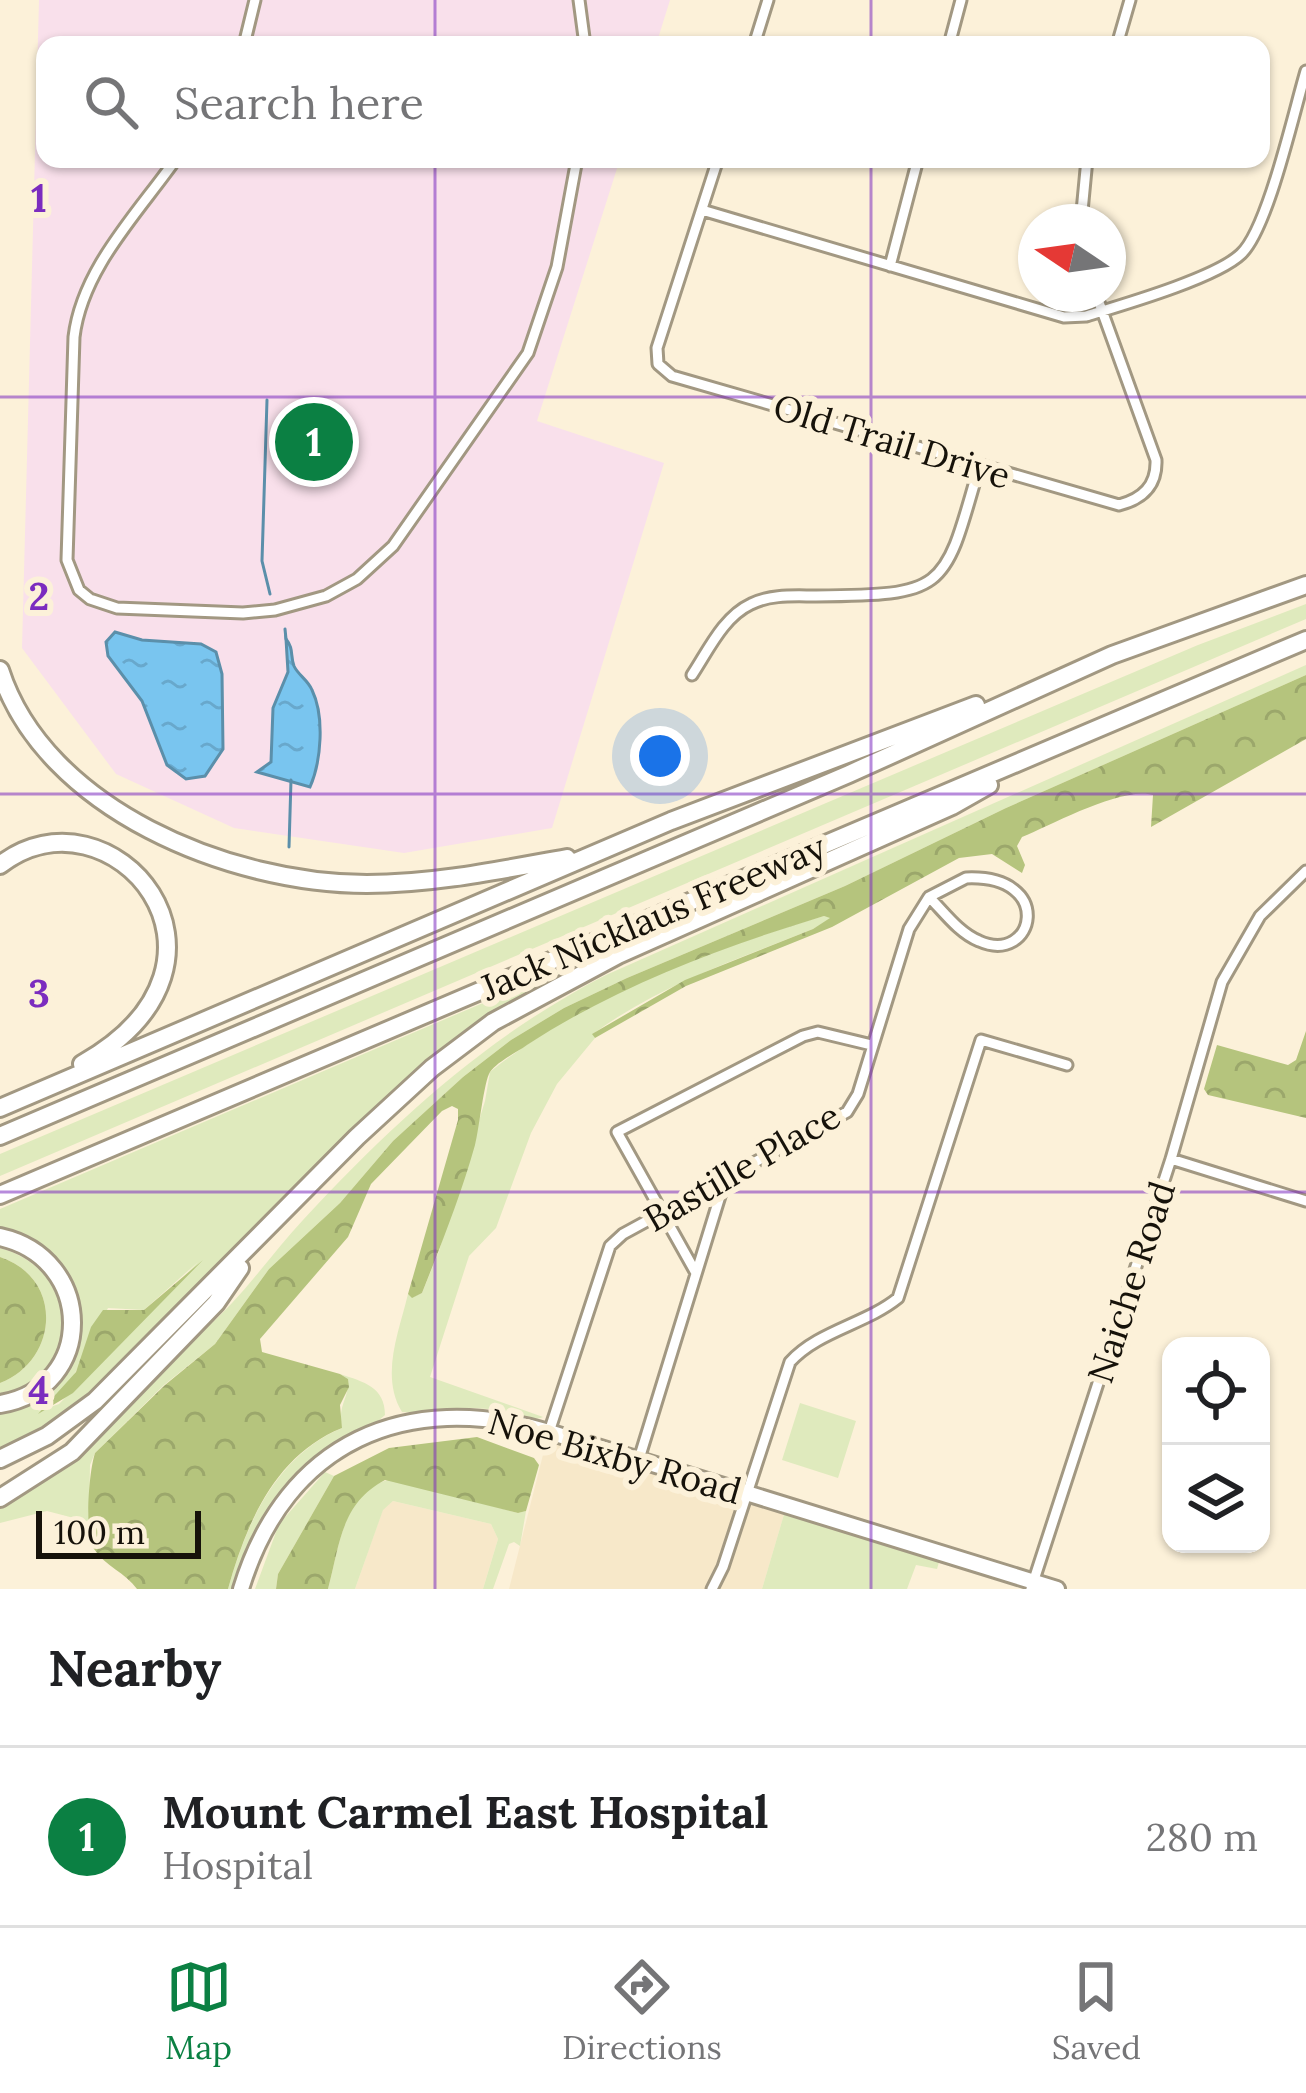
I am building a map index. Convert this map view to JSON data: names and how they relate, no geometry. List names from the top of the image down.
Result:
{
  "streets": {
    "highway": ["Jack Nicklaus Freeway"],
    "street": [
      "Old Trail Drive",
      "Bastille Place",
      "Naiche Road",
      "Noe Bixby Road"
    ]
  },
  "crossings": [
    ["Bastille Place", "Noe Bixby Road"],
    ["Naiche Road", "Noe Bixby Road"]
  ],
  "scale_bar": "100 m",
  "north": "left",
  "page": {
    "search": "Search here",
    "pins": "1",
    "scale": "100 m",
    "heading": "Nearby",
    "list": [
      {
        "mark": "1",
        "name": "Mount Carmel East Hospital",
        "note": "Hospital",
        "value": "280 m"
      }
    ],
    "nav": ["Map", "Directions", "Saved"]
  },
  "grid": {
    "rows": [
      "1",
      "2",
      "3",
      "4"
    ]
  }
}
